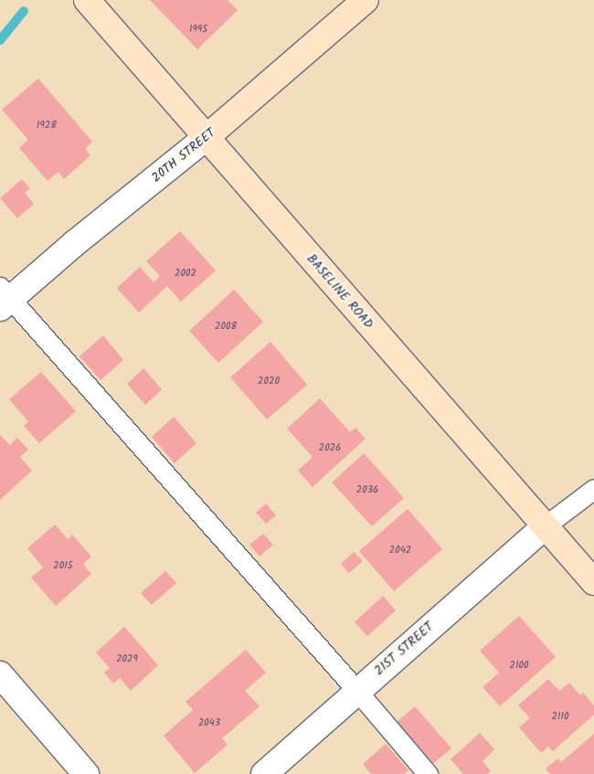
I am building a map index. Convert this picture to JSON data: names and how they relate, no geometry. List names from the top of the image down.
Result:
{
  "streets": {
    "street": ["20TH STREET", "BASELINE ROAD", "21ST STREET"]
  },
  "crossings": [
    ["20TH STREET", "BASELINE ROAD"],
    ["BASELINE ROAD", "21ST STREET"]
  ],
  "house_numbers": [
    "1995",
    "1928",
    "2002",
    "2008",
    "2020",
    "2026",
    "2036",
    "2042",
    "2015",
    "2029",
    "2100",
    "2110",
    "2043"
  ]
}
